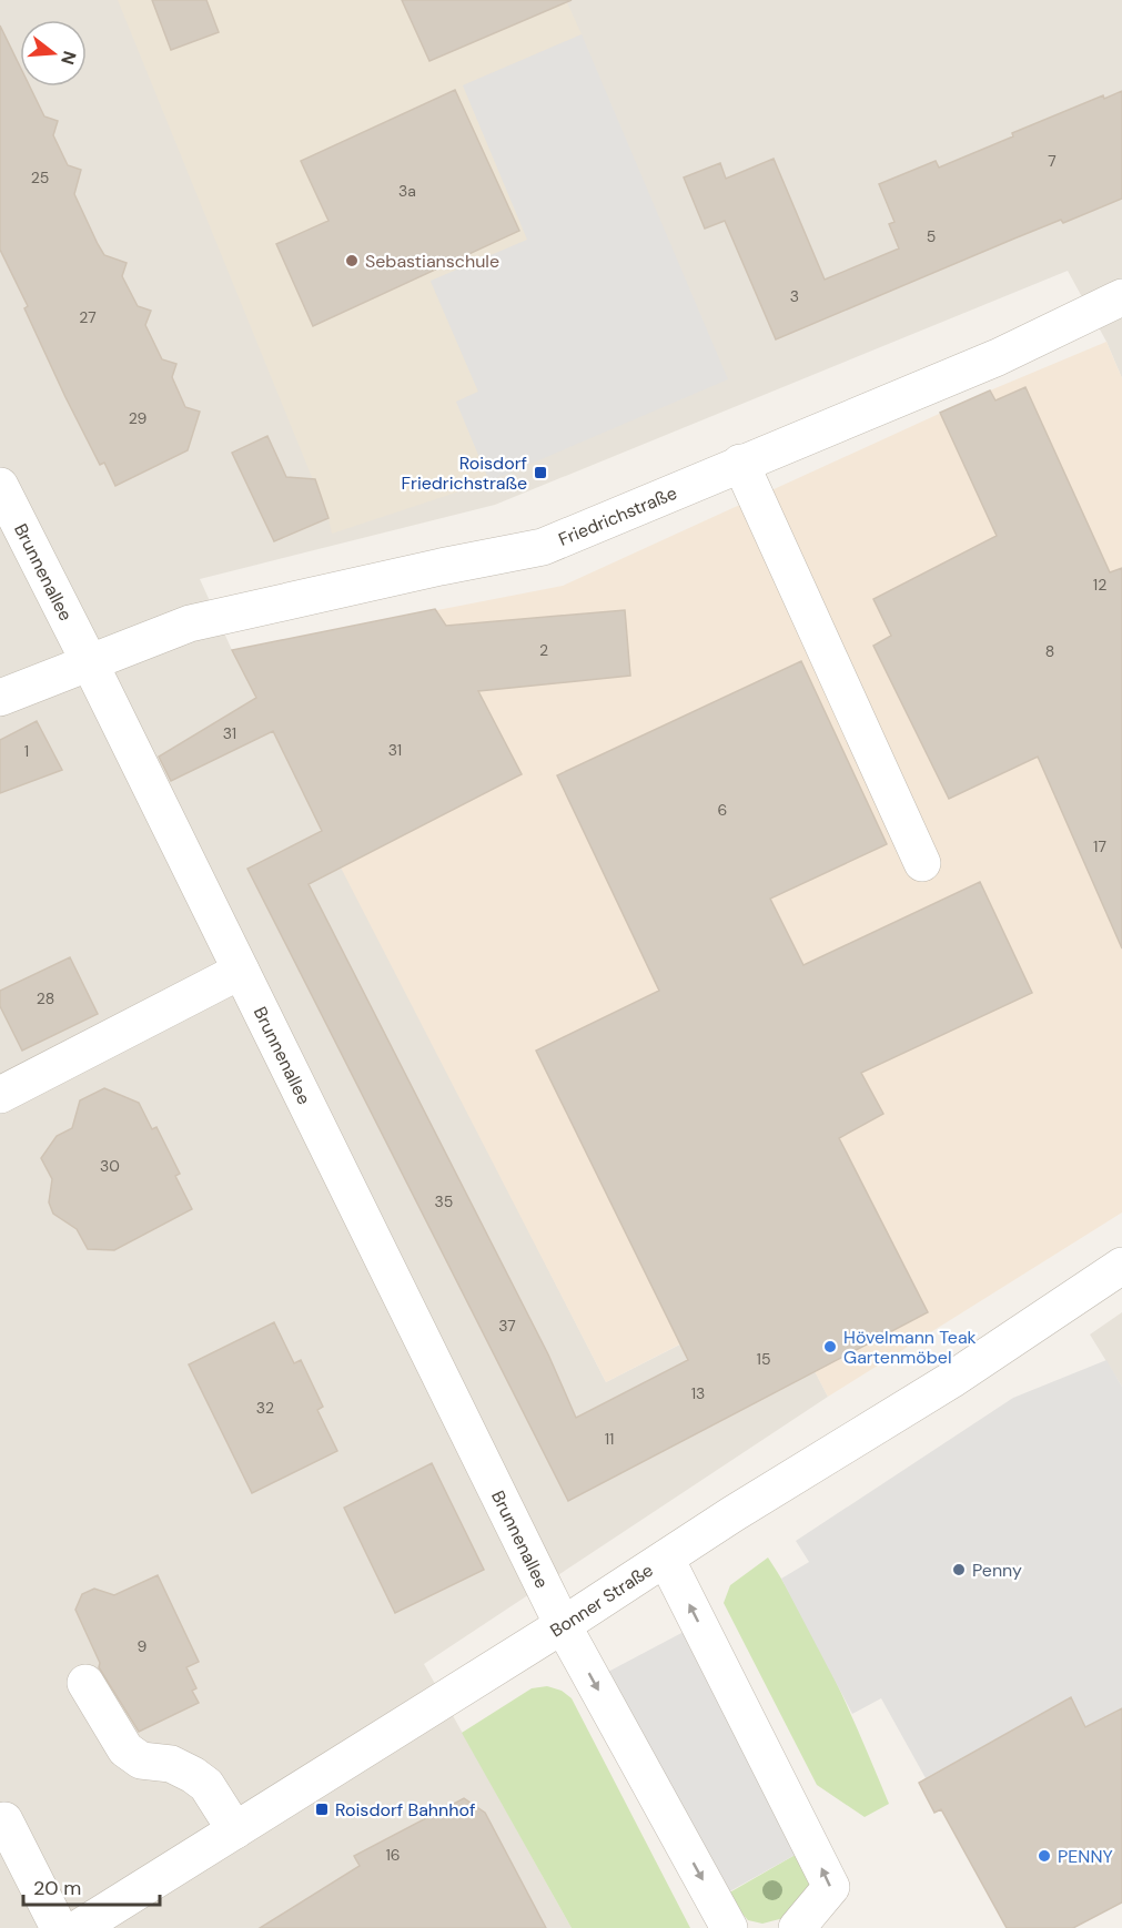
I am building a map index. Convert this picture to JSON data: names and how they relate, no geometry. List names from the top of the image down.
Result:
{
  "streets": {
    "street": ["Friedrichstraße", "Brunnenallee", "Bonner Straße"]
  },
  "crossings": [
    ["Friedrichstraße", "Brunnenallee"],
    ["Brunnenallee", "Bonner Straße"]
  ],
  "places": {
    "other": [
      "Sebastianschule",
      "Hövelmann Teak Gartenmöbel",
      "Penny",
      "PENNY"
    ],
    "transit": ["Roisdorf Friedrichstraße", "Roisdorf Bahnhof"]
  },
  "house_numbers": [
    "7",
    "25",
    "3a",
    "5",
    "3",
    "27",
    "29",
    "12",
    "2",
    "8",
    "31",
    "31",
    "1",
    "6",
    "17",
    "28",
    "30",
    "35",
    "37",
    "15",
    "13",
    "32",
    "11",
    "9",
    "16"
  ],
  "scale_bar": "20 m",
  "north": "right"
}
